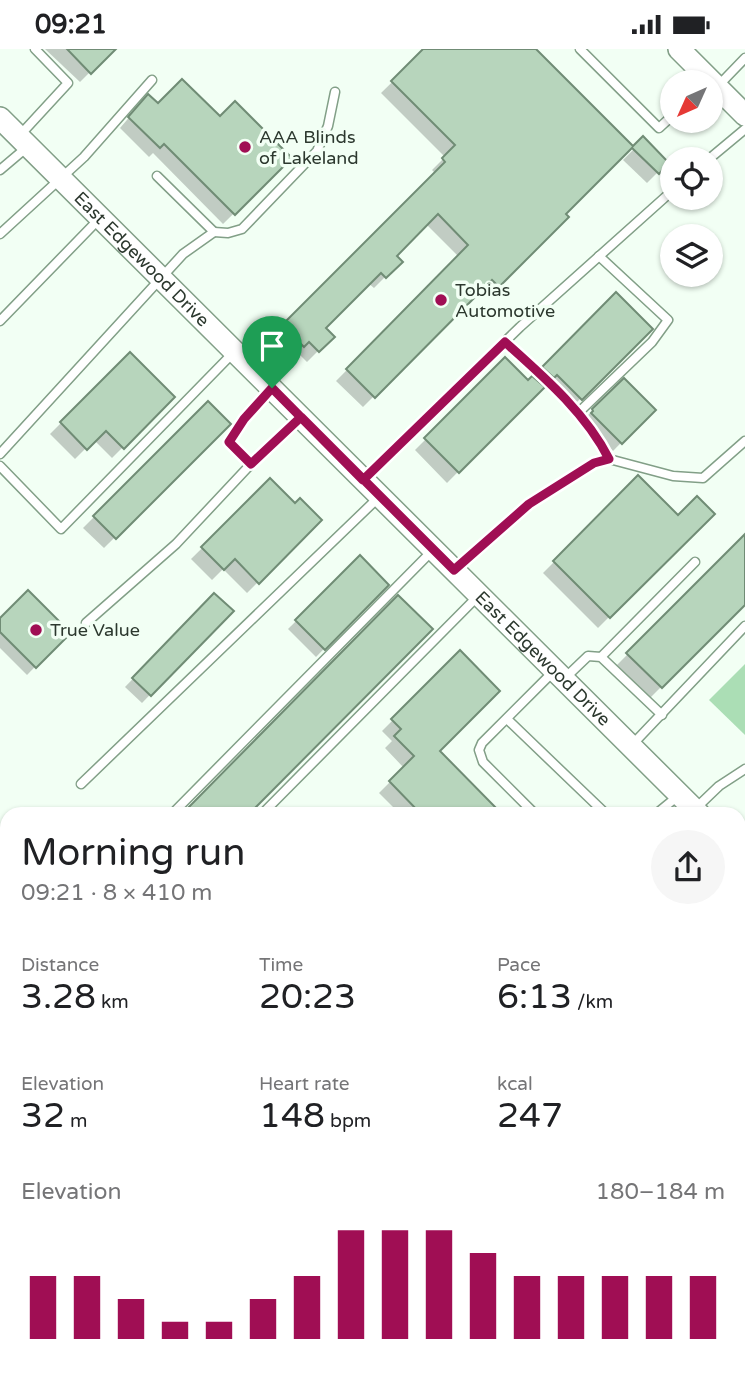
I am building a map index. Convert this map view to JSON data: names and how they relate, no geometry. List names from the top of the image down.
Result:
{
  "streets": {
    "main road": ["East Edgewood Drive"]
  },
  "places": ["AAA Blinds of Lakeland", "Tobias Automotive", "True Value"],
  "north": "bottom left",
  "page": {
    "status": "09:21",
    "heading": ["Morning run", "09:21 · 8 × 410 m"],
    "stats": [
      ["Distance", "3.28 km"],
      ["Time", "20:23"],
      ["Pace", "6:13 /km"],
      ["Elevation", "32 m"],
      ["Heart rate", "148 bpm"],
      ["kcal", "247"]
    ],
    "chart": ["Elevation", "180–184 m"]
  }
}
